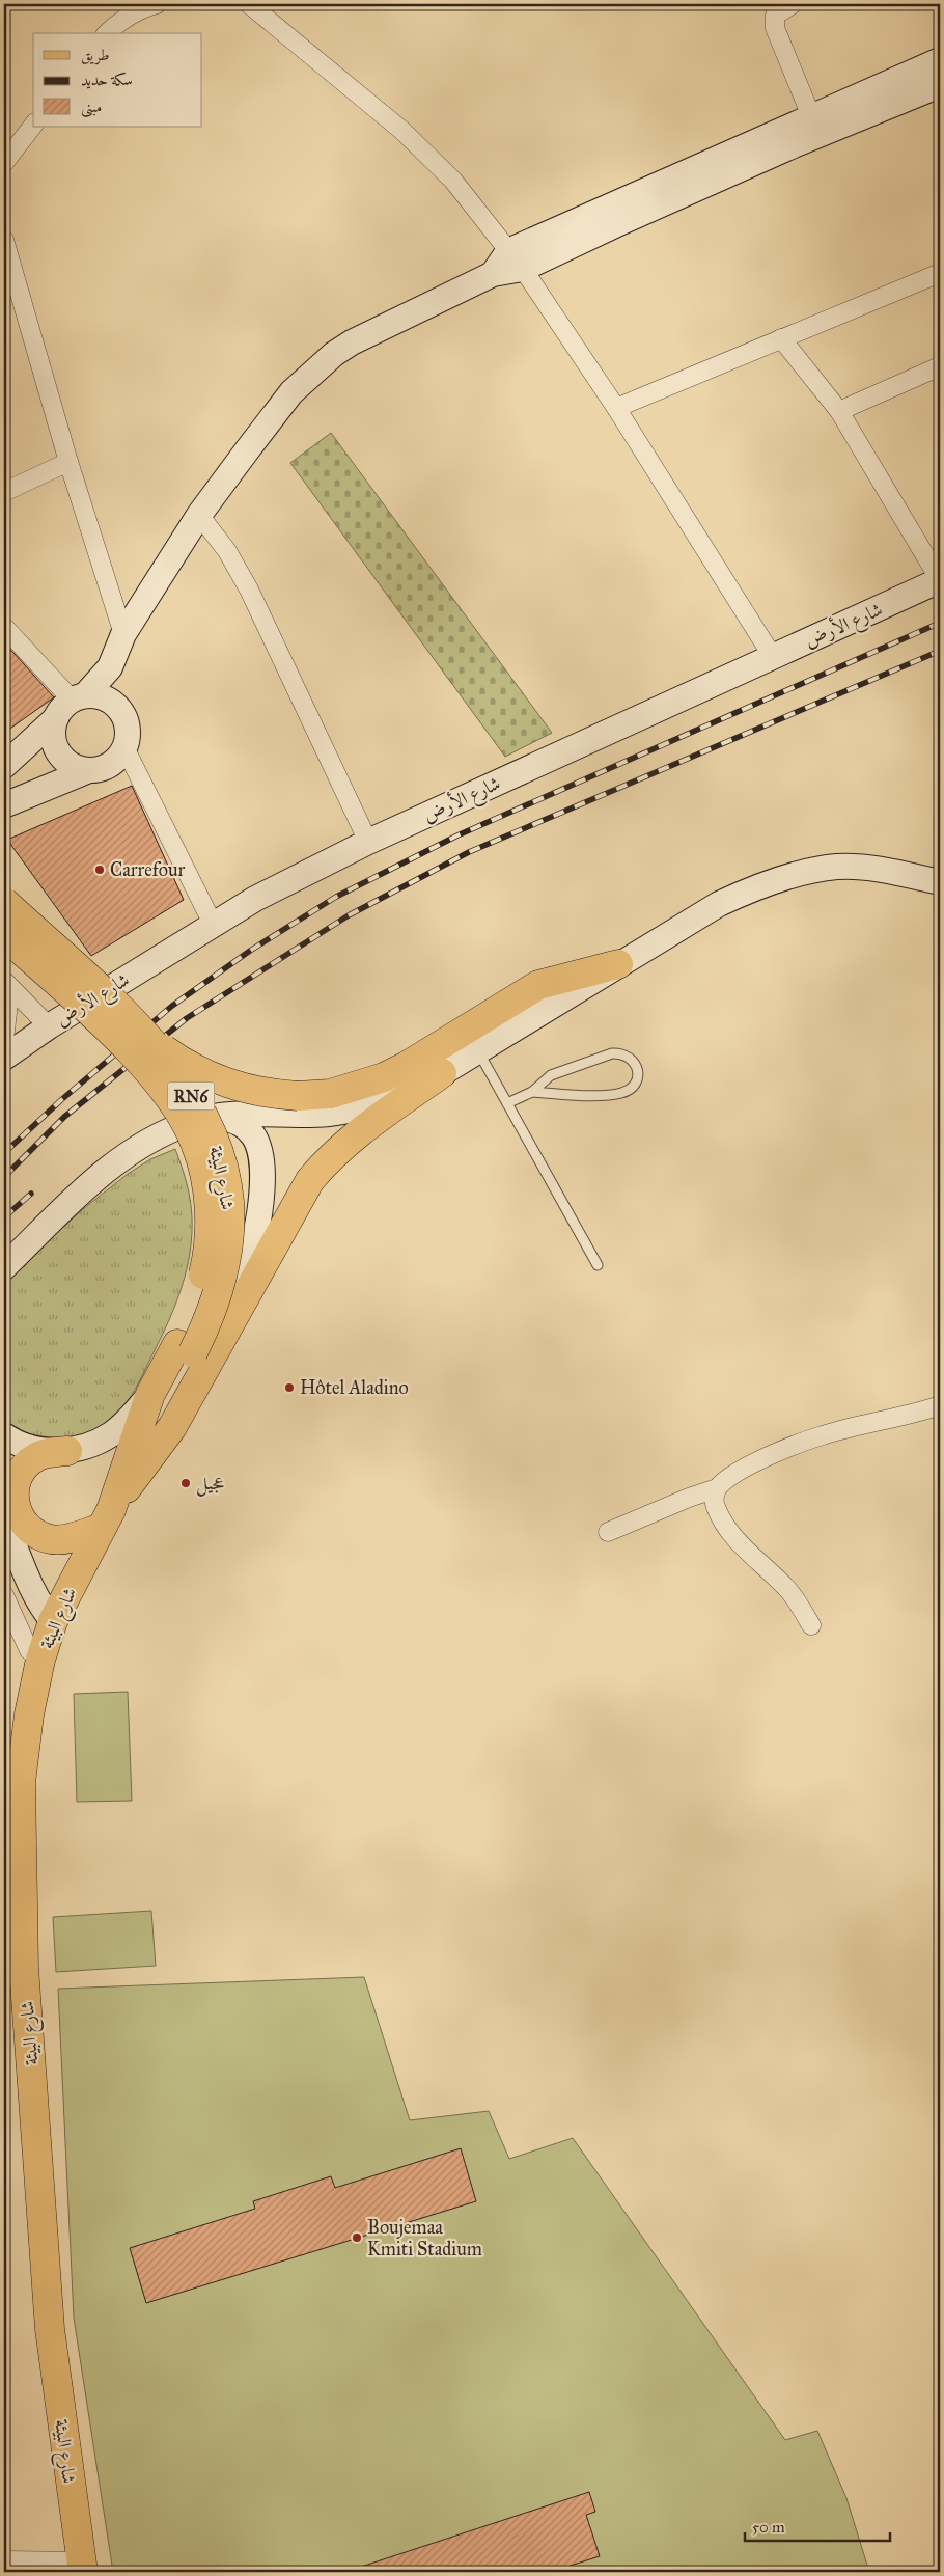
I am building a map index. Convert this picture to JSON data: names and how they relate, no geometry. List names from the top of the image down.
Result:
{
  "streets": {
    "main road": ["شارع الأرض", "RN6", "شارع البيئة"]
  },
  "places": [
    "Carrefour",
    "Hôtel Aladino",
    "عجيل",
    "Boujemaa Kmiti Stadium"
  ],
  "legend": ["طريق", "سكة حديد", "مبنى"],
  "scale_bar": "50 m"
}
